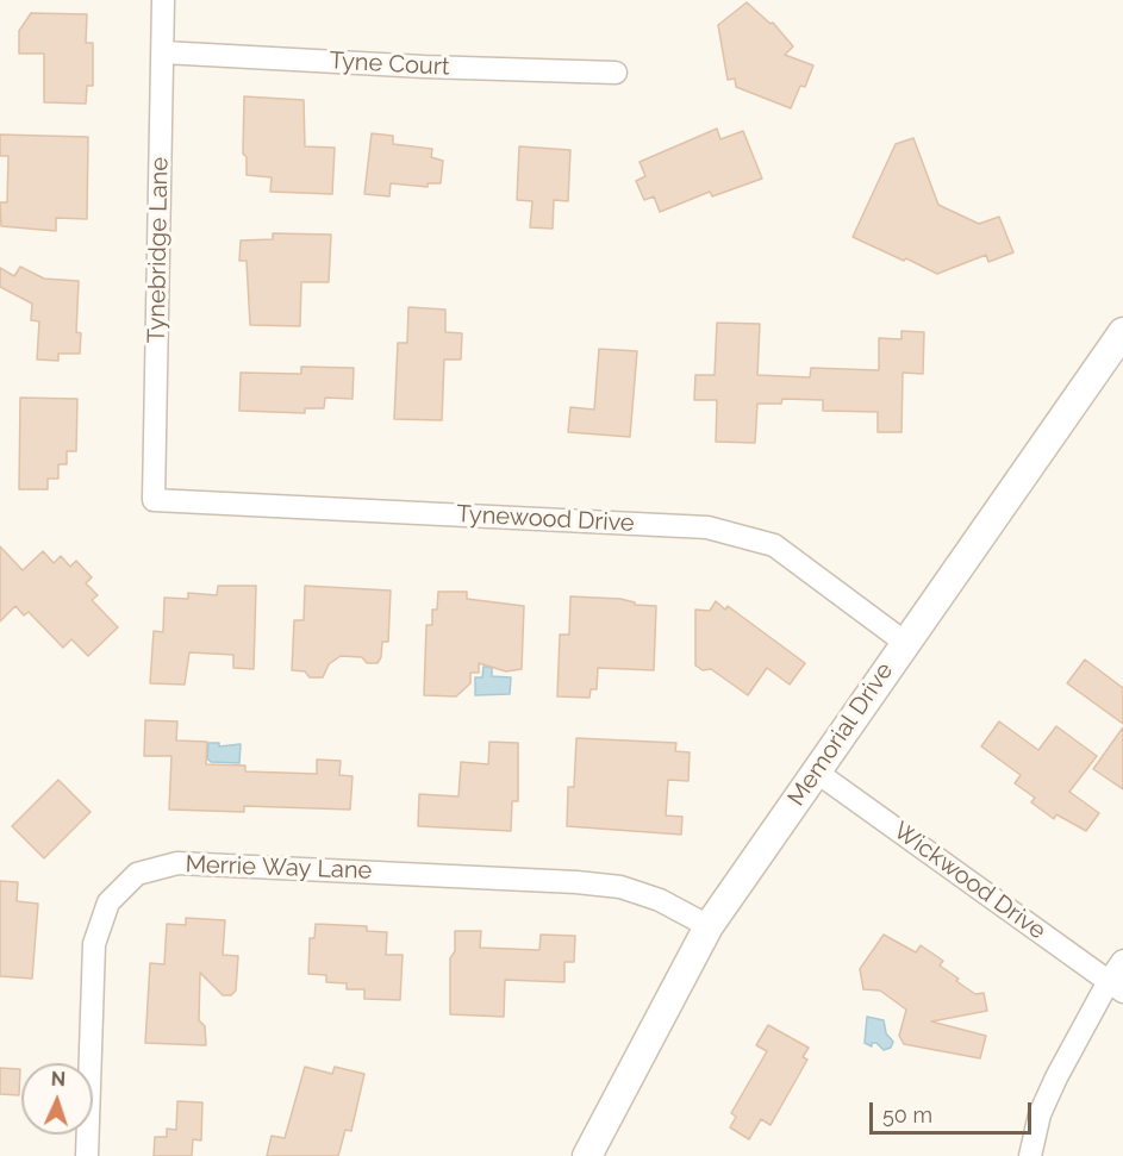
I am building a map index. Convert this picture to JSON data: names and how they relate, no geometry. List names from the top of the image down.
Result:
{
  "streets": {
    "street": [
      "Tyne Court",
      "Tynebridge Lane",
      "Tynewood Drive",
      "Memorial Drive",
      "Merrie Way Lane",
      "Wickwood Drive"
    ]
  },
  "crossings": [
    ["Tyne Court", "Tynebridge Lane"],
    ["Tynebridge Lane", "Tynewood Drive"],
    ["Tynewood Drive", "Memorial Drive"],
    ["Memorial Drive", "Merrie Way Lane"],
    ["Memorial Drive", "Wickwood Drive"]
  ],
  "scale_bar": "50 m",
  "north": "top"
}
